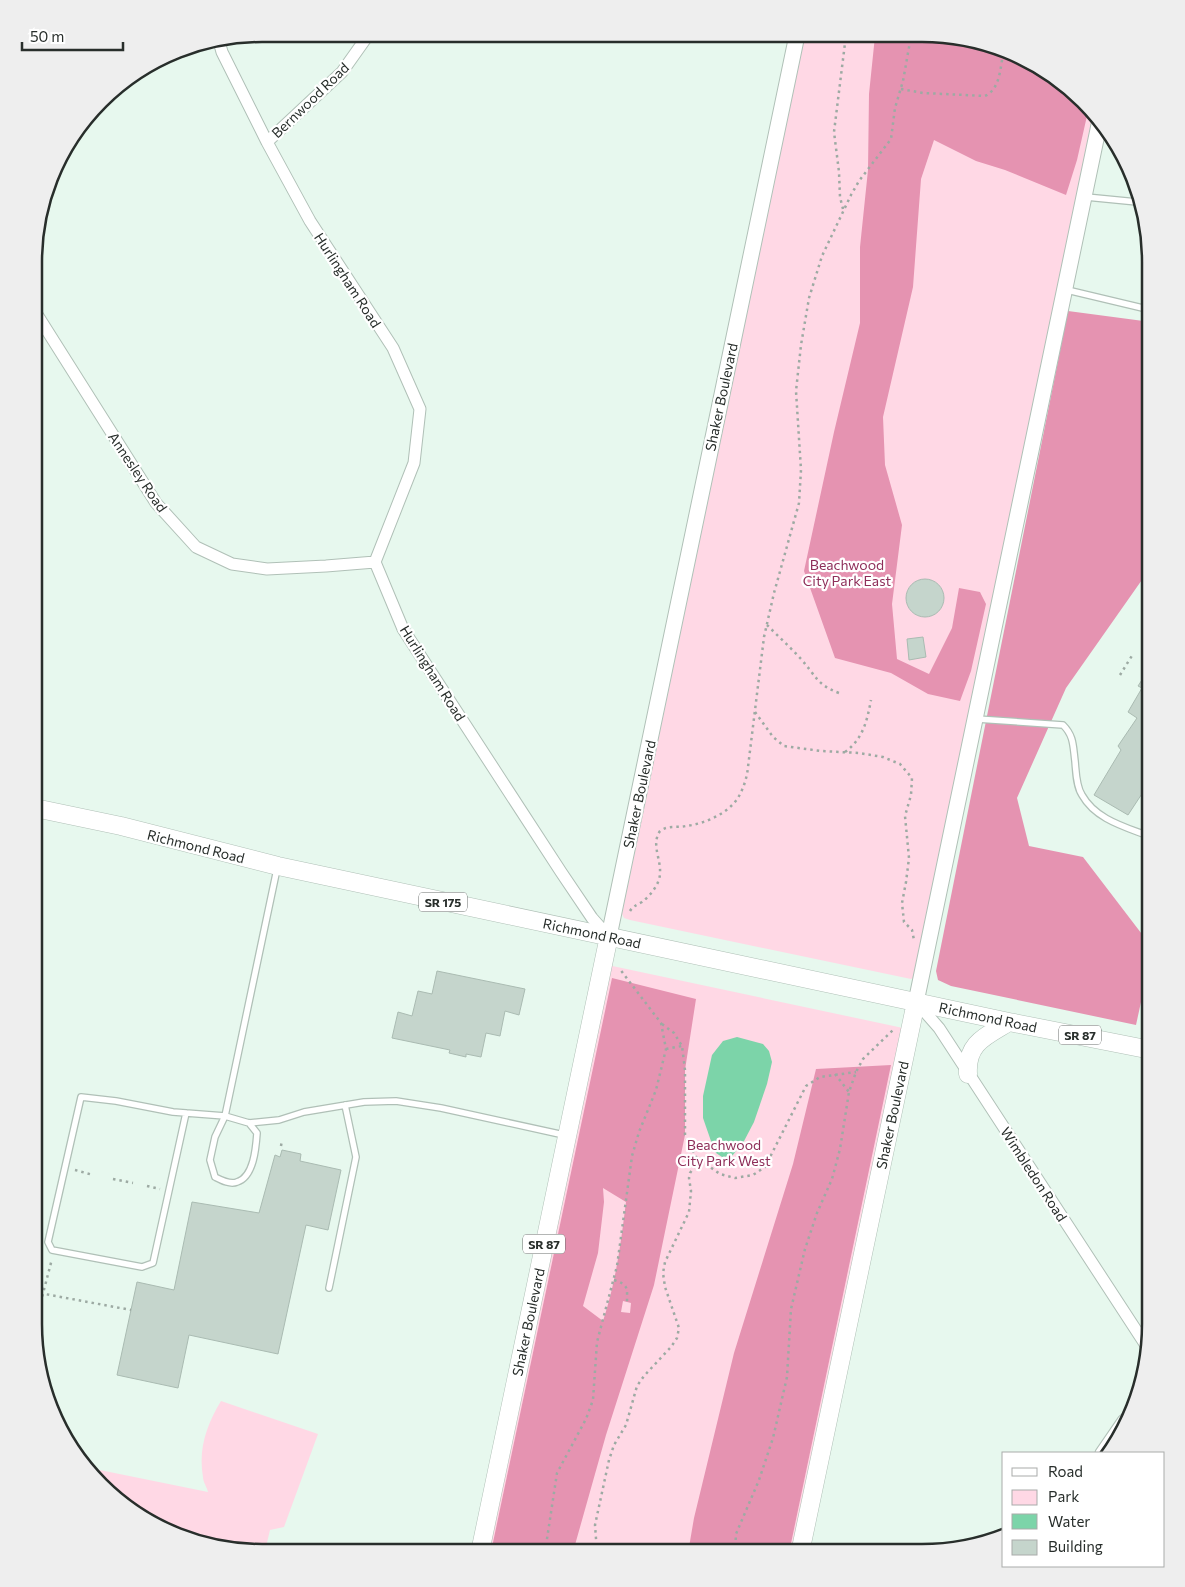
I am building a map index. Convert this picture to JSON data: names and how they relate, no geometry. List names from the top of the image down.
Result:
{
  "streets": {
    "main road": [
      "Shaker Boulevard",
      "Richmond Road",
      "SR 175",
      "SR 87"
    ],
    "street": [
      "Bernwood Road",
      "Hurlingham Road",
      "Annesley Road",
      "Wimbledon Road"
    ]
  },
  "crossings": [
    ["Bernwood Road", "Hurlingham Road"],
    ["Hurlingham Road", "Shaker Boulevard"],
    ["Hurlingham Road", "Annesley Road"],
    ["Hurlingham Road", "Richmond Road"],
    ["Shaker Boulevard", "Richmond Road"],
    ["Shaker Boulevard", "Wimbledon Road"],
    ["Richmond Road", "Wimbledon Road"]
  ],
  "parks": ["Beachwood City Park East", "Beachwood City Park West"],
  "legend": [
    "Road",
    "Park",
    "Water",
    "Building"
  ],
  "scale_bar": "50 m"
}
